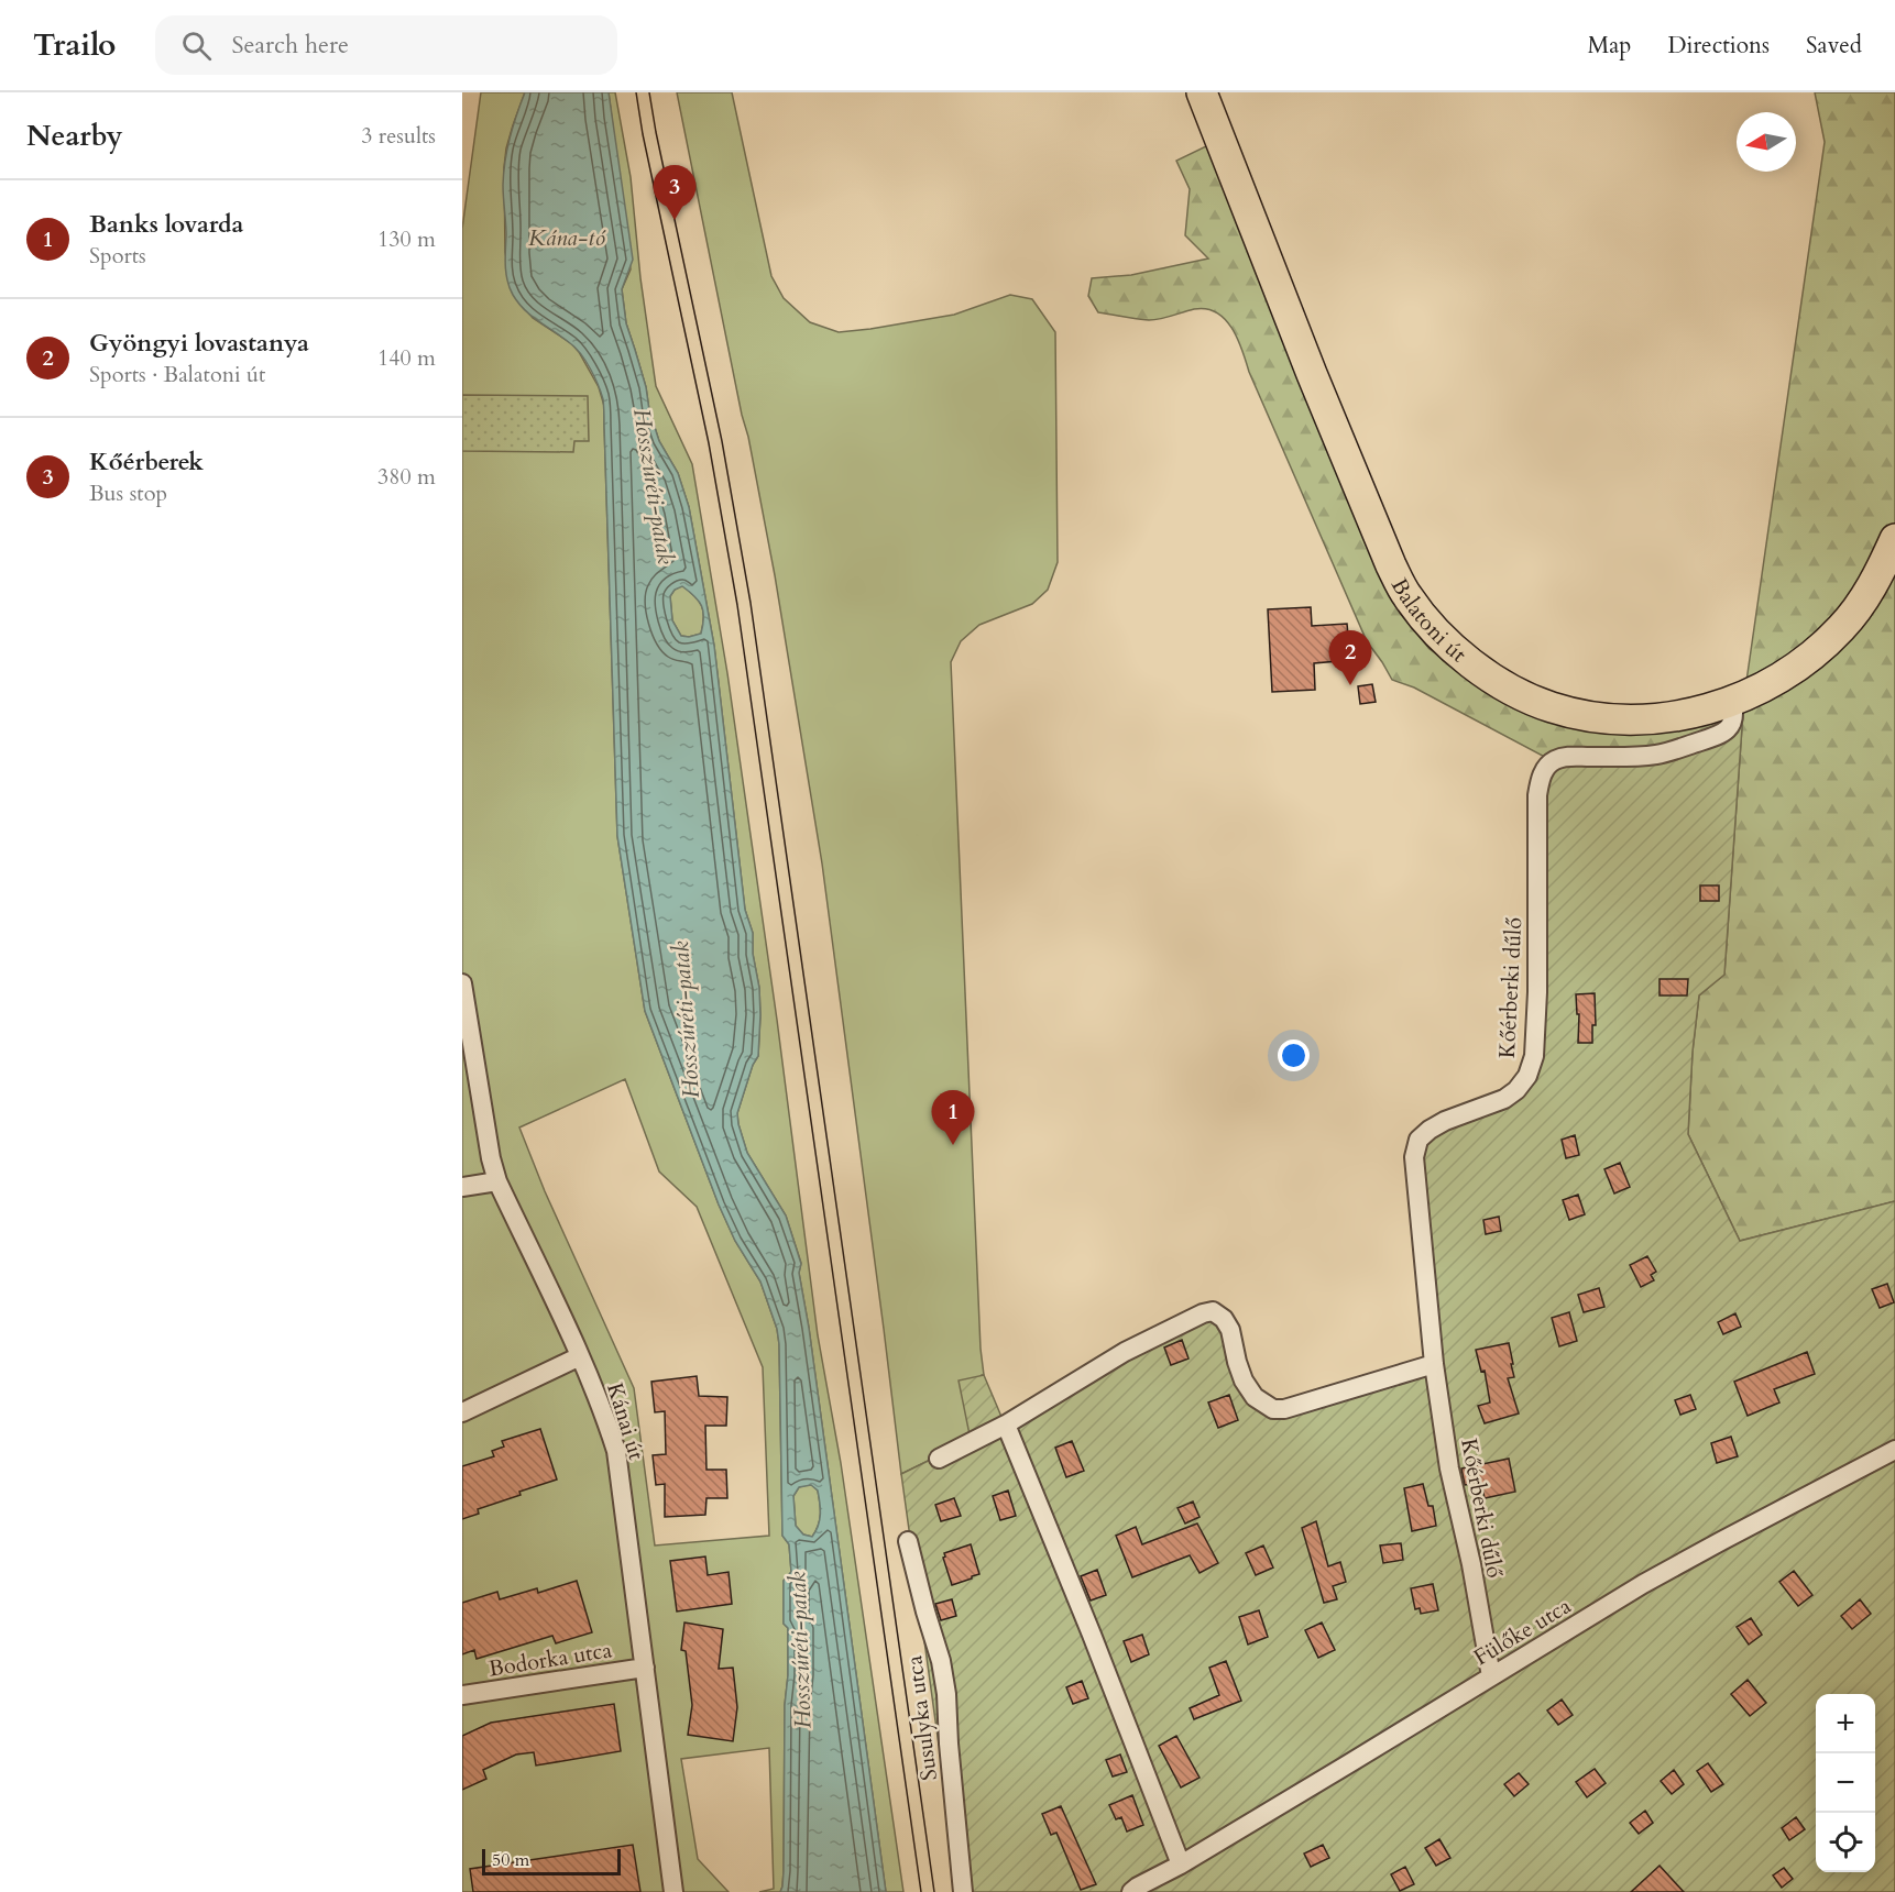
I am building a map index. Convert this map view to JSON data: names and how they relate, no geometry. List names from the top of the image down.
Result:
{
  "streets": {
    "main road": ["Balatoni út"],
    "street": [
      "Kőérberki dűlő",
      "Kánai út",
      "Fülőke utca",
      "Bodorka utca",
      "Susulyka utca"
    ]
  },
  "crossings": [
    ["Balatoni út", "Kőérberki dűlő"],
    ["Kőérberki dűlő", "Fülőke utca"],
    ["Kánai út", "Bodorka utca"]
  ],
  "water": ["Kána-tó", "Hosszúréti-patak"],
  "scale_bar": "50 m",
  "north": "left",
  "page": {
    "header": "Trailo",
    "search": "Search here",
    "nav": ["Map", "Directions", "Saved"],
    "heading": ["Nearby", "3 results"],
    "pins": ["3", "2", "1"],
    "list": [
      {
        "mark": "1",
        "name": "Banks lovarda",
        "note": "Sports",
        "value": "130 m"
      },
      {
        "mark": "2",
        "name": "Gyöngyi lovastanya",
        "note": "Sports · Balatoni út",
        "value": "140 m"
      },
      {
        "mark": "3",
        "name": "Kőérberek",
        "note": "Bus stop",
        "value": "380 m"
      }
    ],
    "map_buttons": ["+", "−"],
    "scale": "50 m"
  }
}
